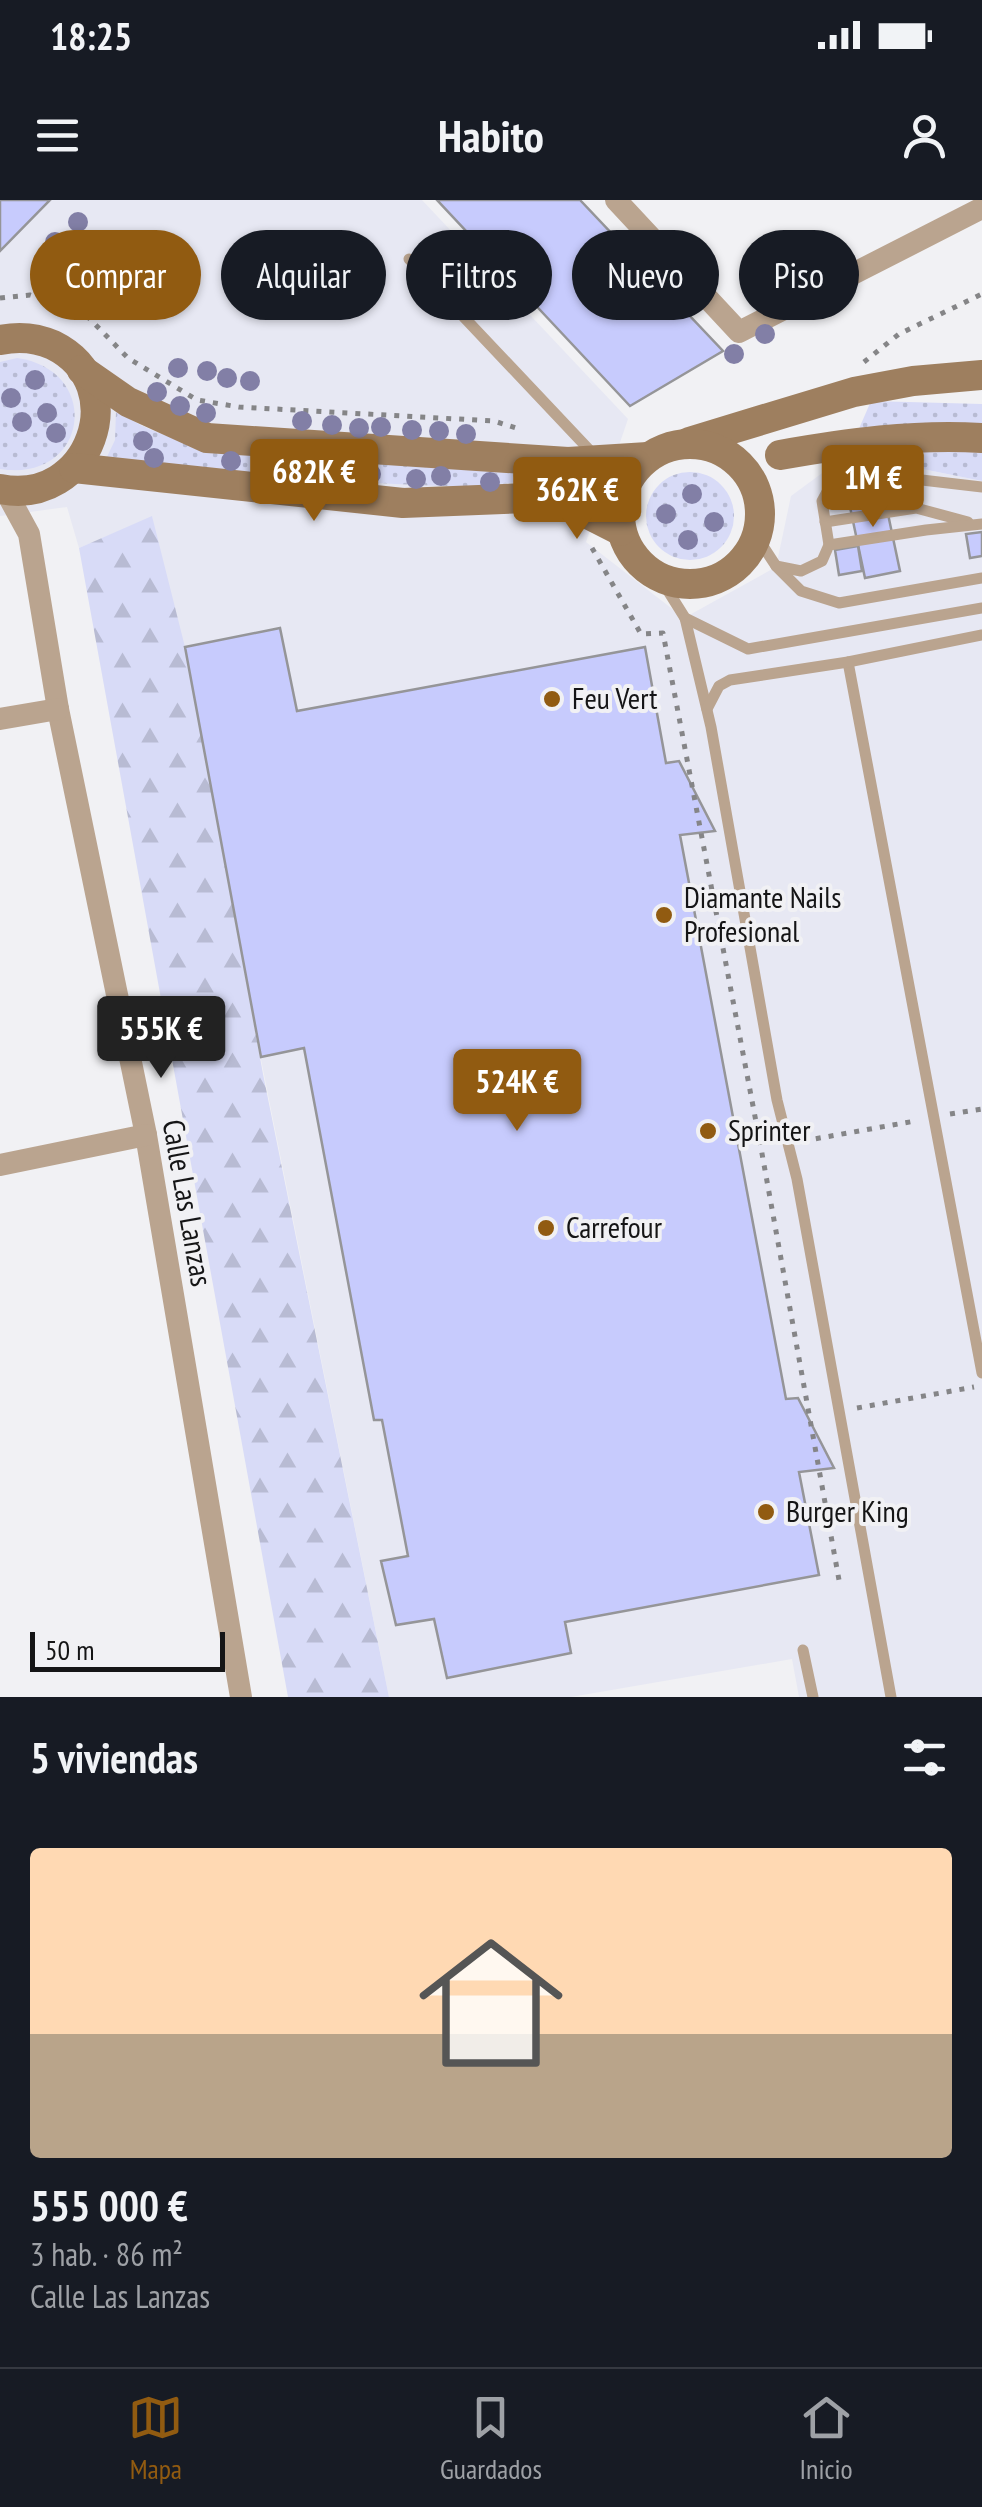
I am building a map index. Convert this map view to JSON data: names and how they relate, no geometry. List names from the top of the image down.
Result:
{
  "streets": {
    "street": ["Calle Las Lanzas"]
  },
  "places": [
    "Feu Vert",
    "Diamante Nails Profesional",
    "Sprinter",
    "Carrefour",
    "Burger King"
  ],
  "scale_bar": "50 m",
  "page": {
    "status": "18:25",
    "header": "Habito",
    "chip": [
      "Comprar",
      "Alquilar",
      "Filtros",
      "Nuevo",
      "Piso"
    ],
    "price": [
      "682K €",
      "1M €",
      "362K €",
      "555K €",
      "524K €"
    ],
    "scale": "50 m",
    "heading": "5 viviendas",
    "list": [
      {
        "name": "555 000 €",
        "note": "3 hab. · 86 m² · Calle Las Lanzas"
      }
    ],
    "tabs": ["Mapa", "Guardados", "Inicio"]
  }
}
